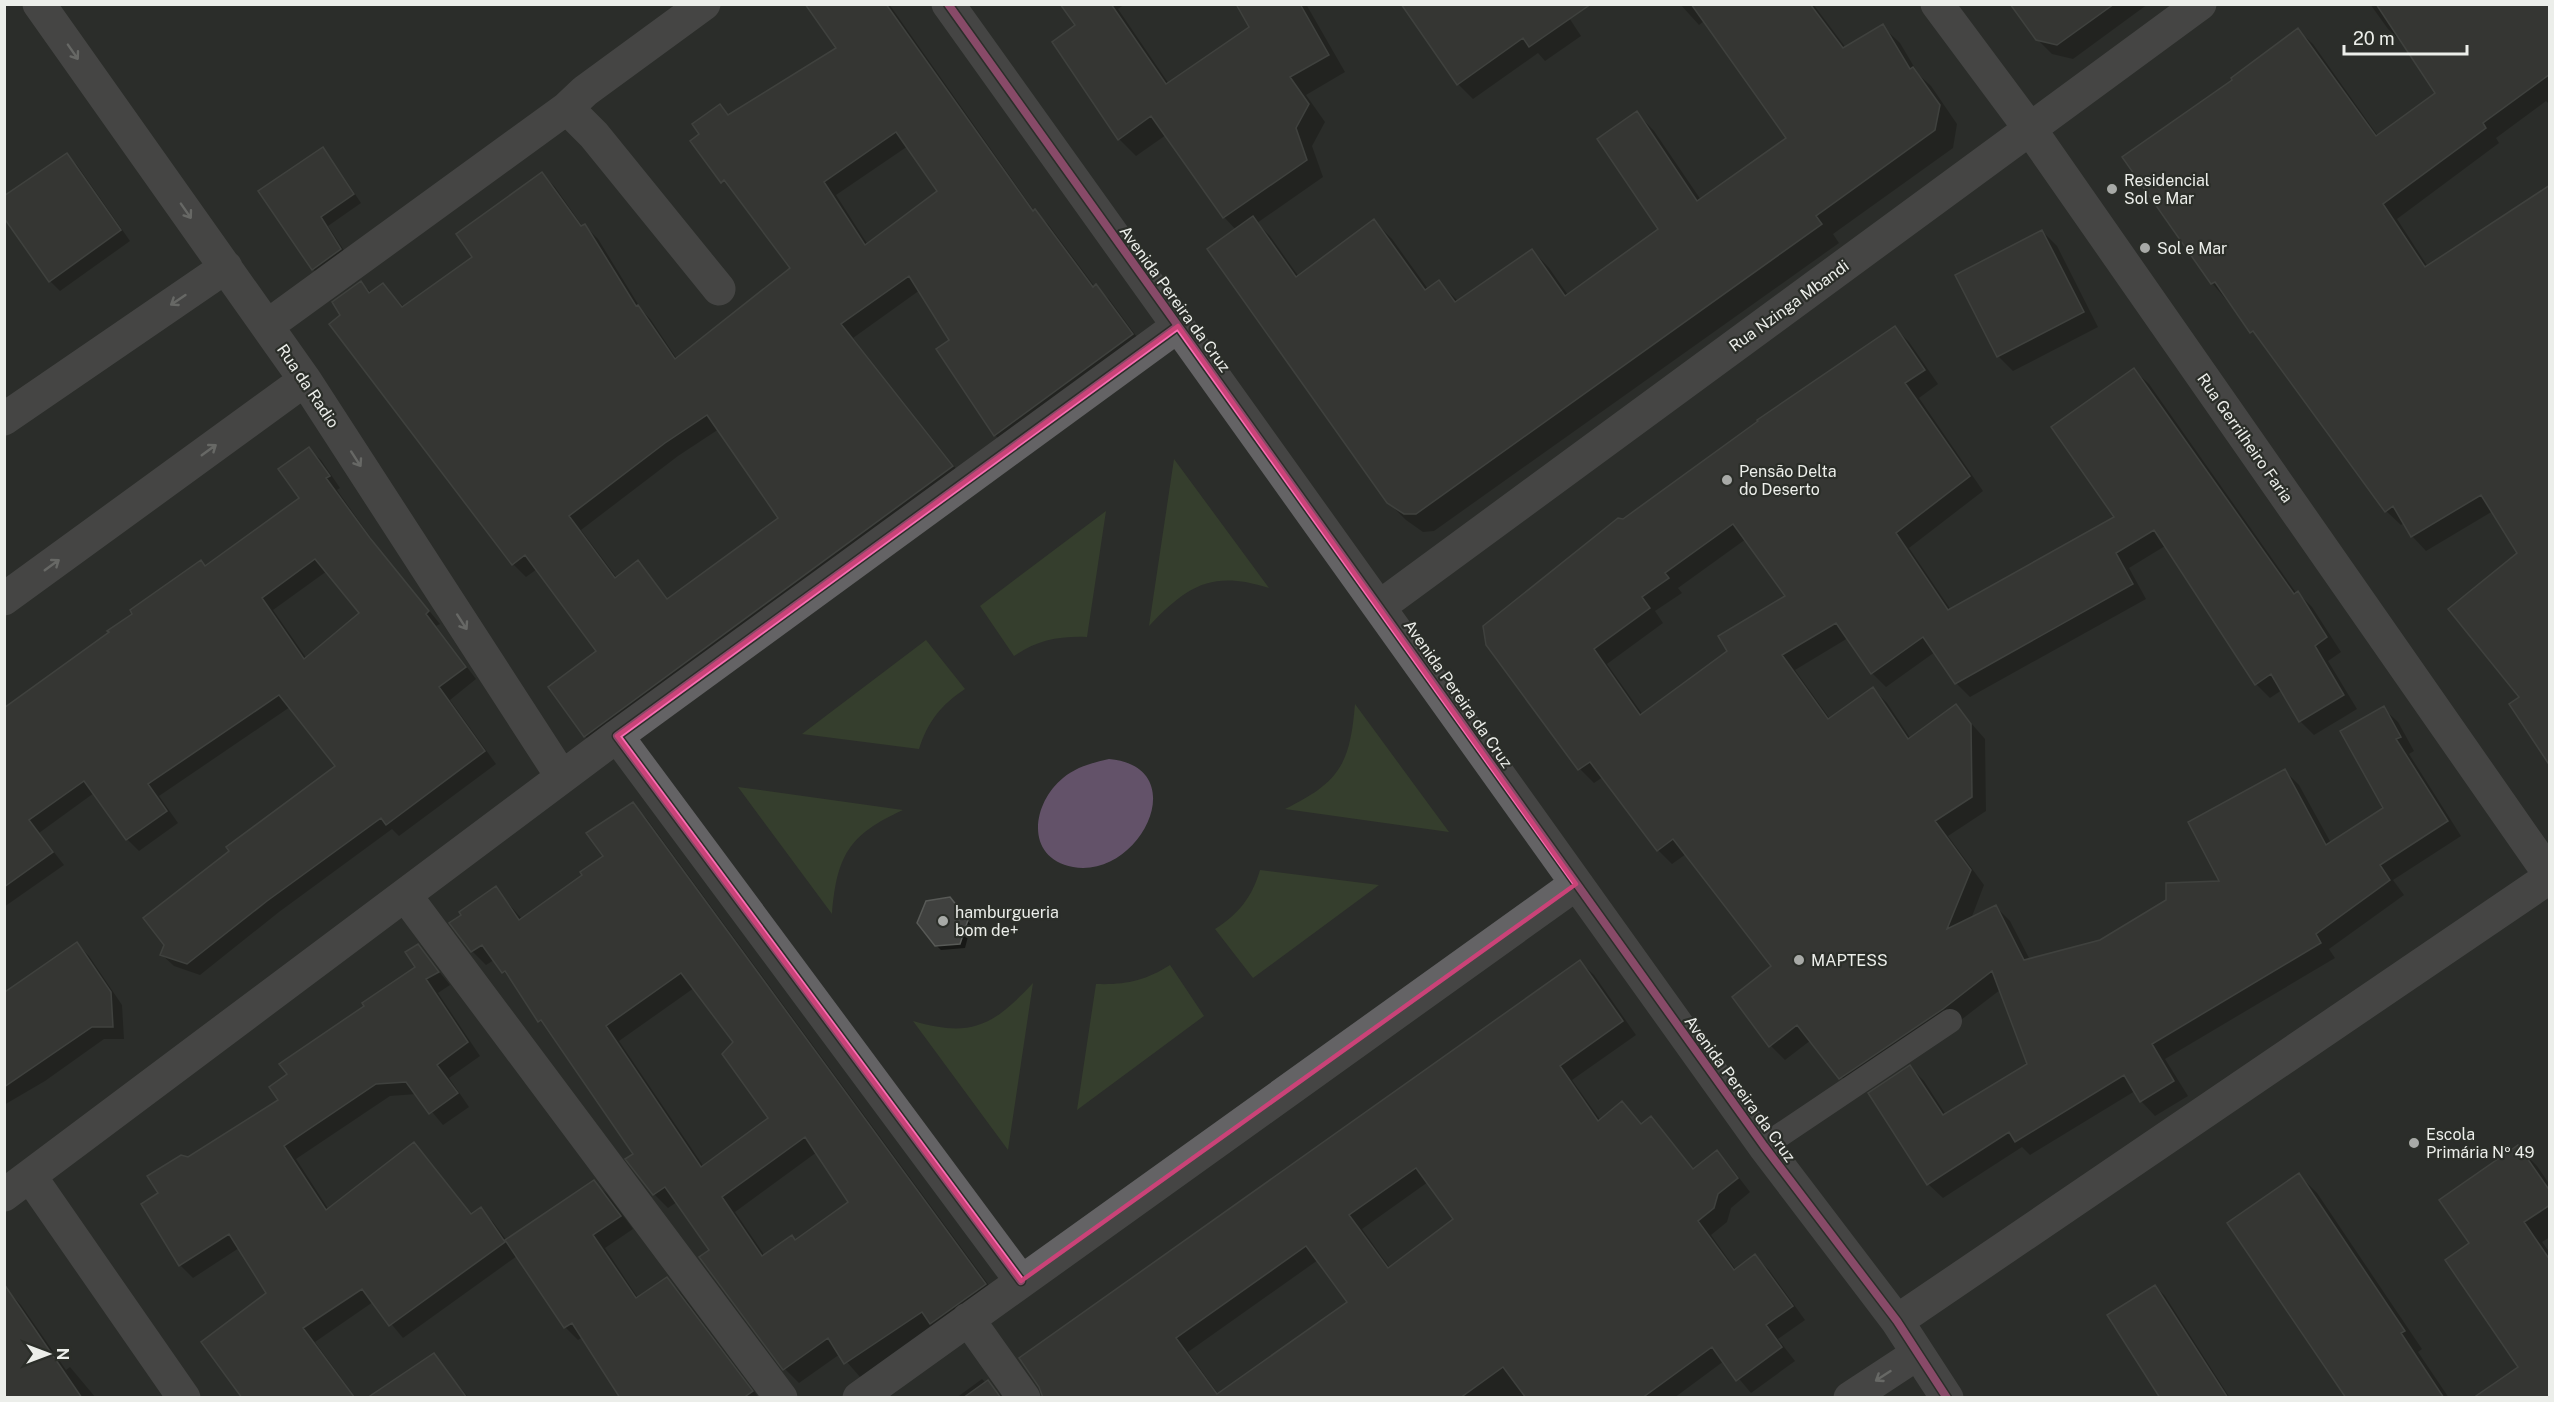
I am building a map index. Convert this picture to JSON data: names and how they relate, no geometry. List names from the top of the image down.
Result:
{
  "streets": {
    "street": [
      "Avenida Pereira da Cruz",
      "Rua Nzinga Mbandi",
      "Rua da Radio",
      "Rua Gerrilheiro Faria"
    ]
  },
  "crossings": [
    ["Avenida Pereira da Cruz", "Rua Nzinga Mbandi"],
    ["Rua Nzinga Mbandi", "Rua Gerrilheiro Faria"]
  ],
  "one_way": ["Rua da Radio"],
  "places": [
    "Residencial Sol e Mar",
    "Sol e Mar",
    "Pensão Delta do Deserto",
    "hamburgueria bom de+",
    "MAPTESS",
    "Escola Primária Nº 49"
  ],
  "scale_bar": "20 m",
  "north": "right"
}
